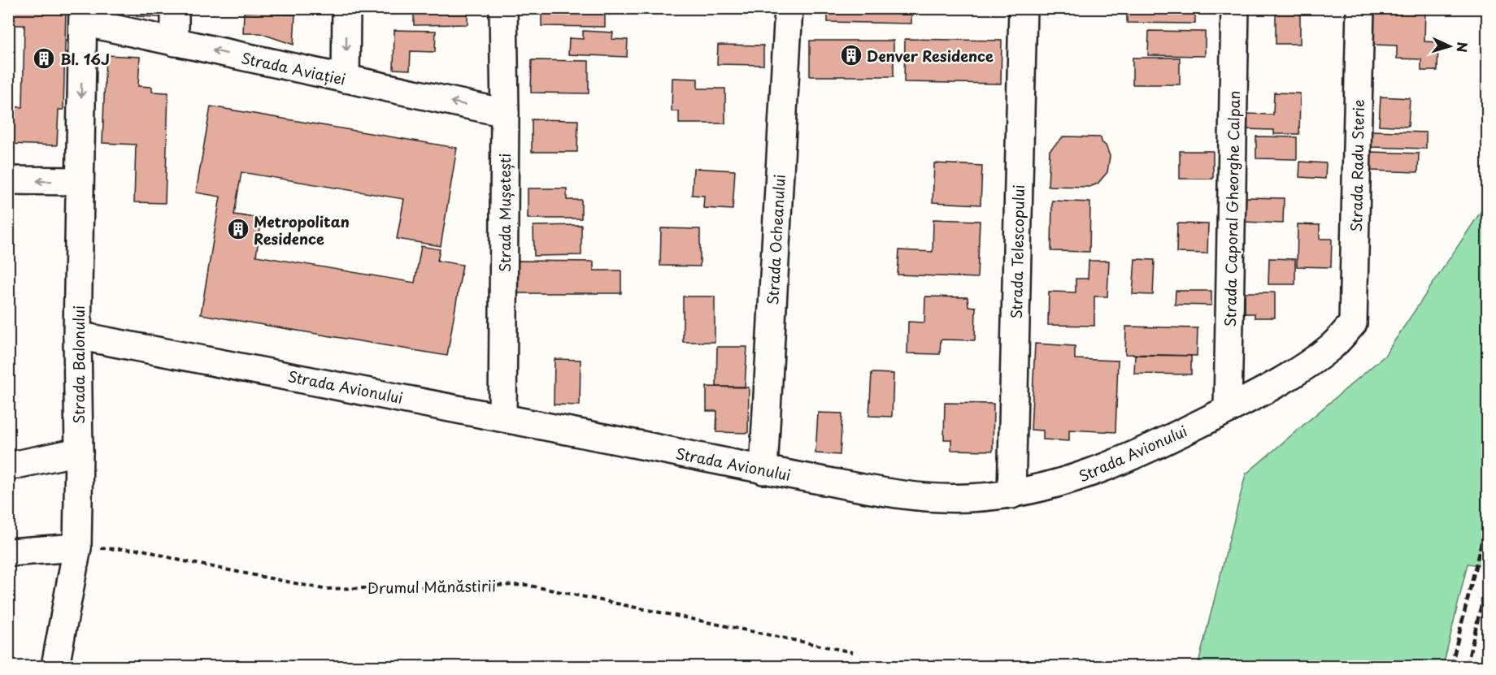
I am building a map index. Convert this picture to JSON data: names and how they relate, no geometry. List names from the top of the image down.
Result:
{
  "streets": {
    "street": [
      "Strada Aviației",
      "Strada Radu Sterie",
      "Strada Caporal Gheorghe Calpan",
      "Strada Mușetești",
      "Strada Ocheanului",
      "Strada Telescopului",
      "Strada Balonului",
      "Strada Avionului"
    ],
    "path": ["Drumul Mănăstirii"]
  },
  "crossings": [
    ["Strada Aviației", "Strada Mușetești"],
    ["Strada Aviației", "Strada Balonului"],
    ["Strada Radu Sterie", "Strada Avionului"],
    ["Strada Caporal Gheorghe Calpan", "Strada Avionului"],
    ["Strada Mușetești", "Strada Avionului"],
    ["Strada Ocheanului", "Strada Avionului"],
    ["Strada Telescopului", "Strada Avionului"],
    ["Strada Balonului", "Strada Avionului"],
    ["Strada Balonului", "Drumul Mănăstirii"]
  ],
  "one_way": ["Strada Aviației"],
  "places": {
    "building": ["Denver Residence", "Bl. 16J", "Metropolitan Residence"]
  },
  "north": "right"
}
